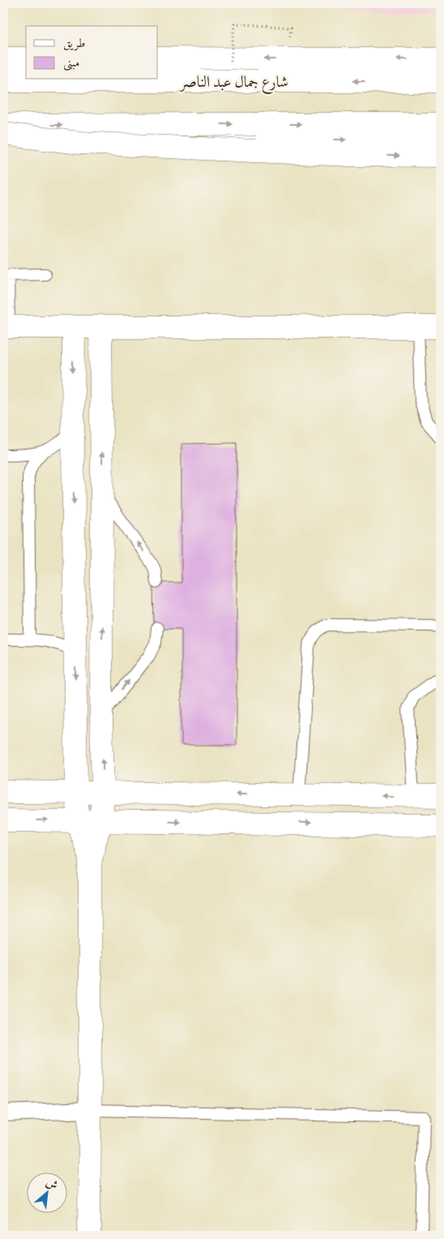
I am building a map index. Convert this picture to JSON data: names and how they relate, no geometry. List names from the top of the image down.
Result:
{
  "streets": {
    "main road": ["شارع جمال عبد الناصر"]
  },
  "legend": ["طريق", "مبنى"],
  "north": "top right"
}
